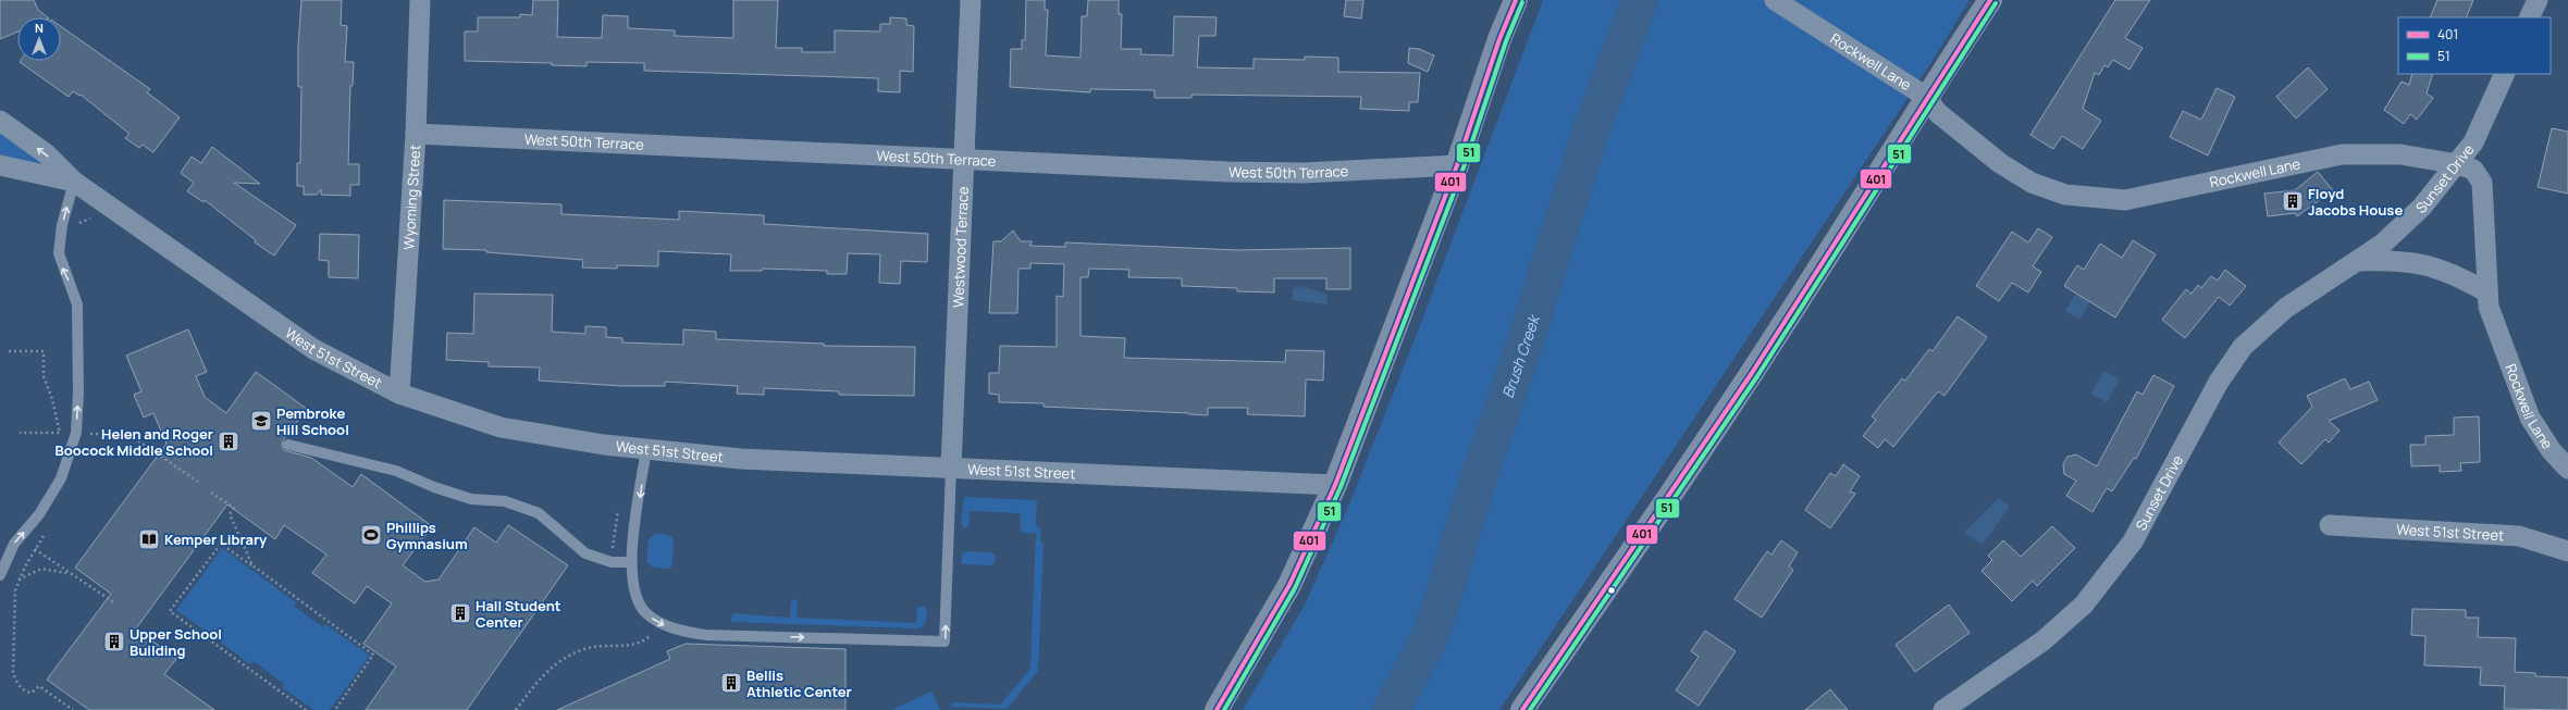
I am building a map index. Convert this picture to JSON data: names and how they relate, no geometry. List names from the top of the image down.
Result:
{
  "streets": {
    "street": [
      "Rockwell Lane",
      "West 50th Terrace",
      "Sunset Drive",
      "Wyoming Street",
      "Westwood Terrace",
      "West 51st Street"
    ]
  },
  "crossings": [
    ["Rockwell Lane", "Sunset Drive"],
    ["West 50th Terrace", "Wyoming Street"],
    ["West 50th Terrace", "Westwood Terrace"],
    ["Wyoming Street", "West 51st Street"],
    ["Westwood Terrace", "West 51st Street"]
  ],
  "water": ["Brush Creek"],
  "places": {
    "building": [
      "Floyd Jacobs House",
      "Helen and Roger Boocock Middle School",
      "Hall Student Center",
      "Upper School Building",
      "Bellis Athletic Center"
    ],
    "school or university": ["Pembroke Hill School"],
    "sports": ["Phillips Gymnasium"],
    "library": ["Kemper Library"]
  },
  "lines": ["transit line 401", "transit line 51"],
  "legend": ["401", "51"],
  "north": "top"
}
